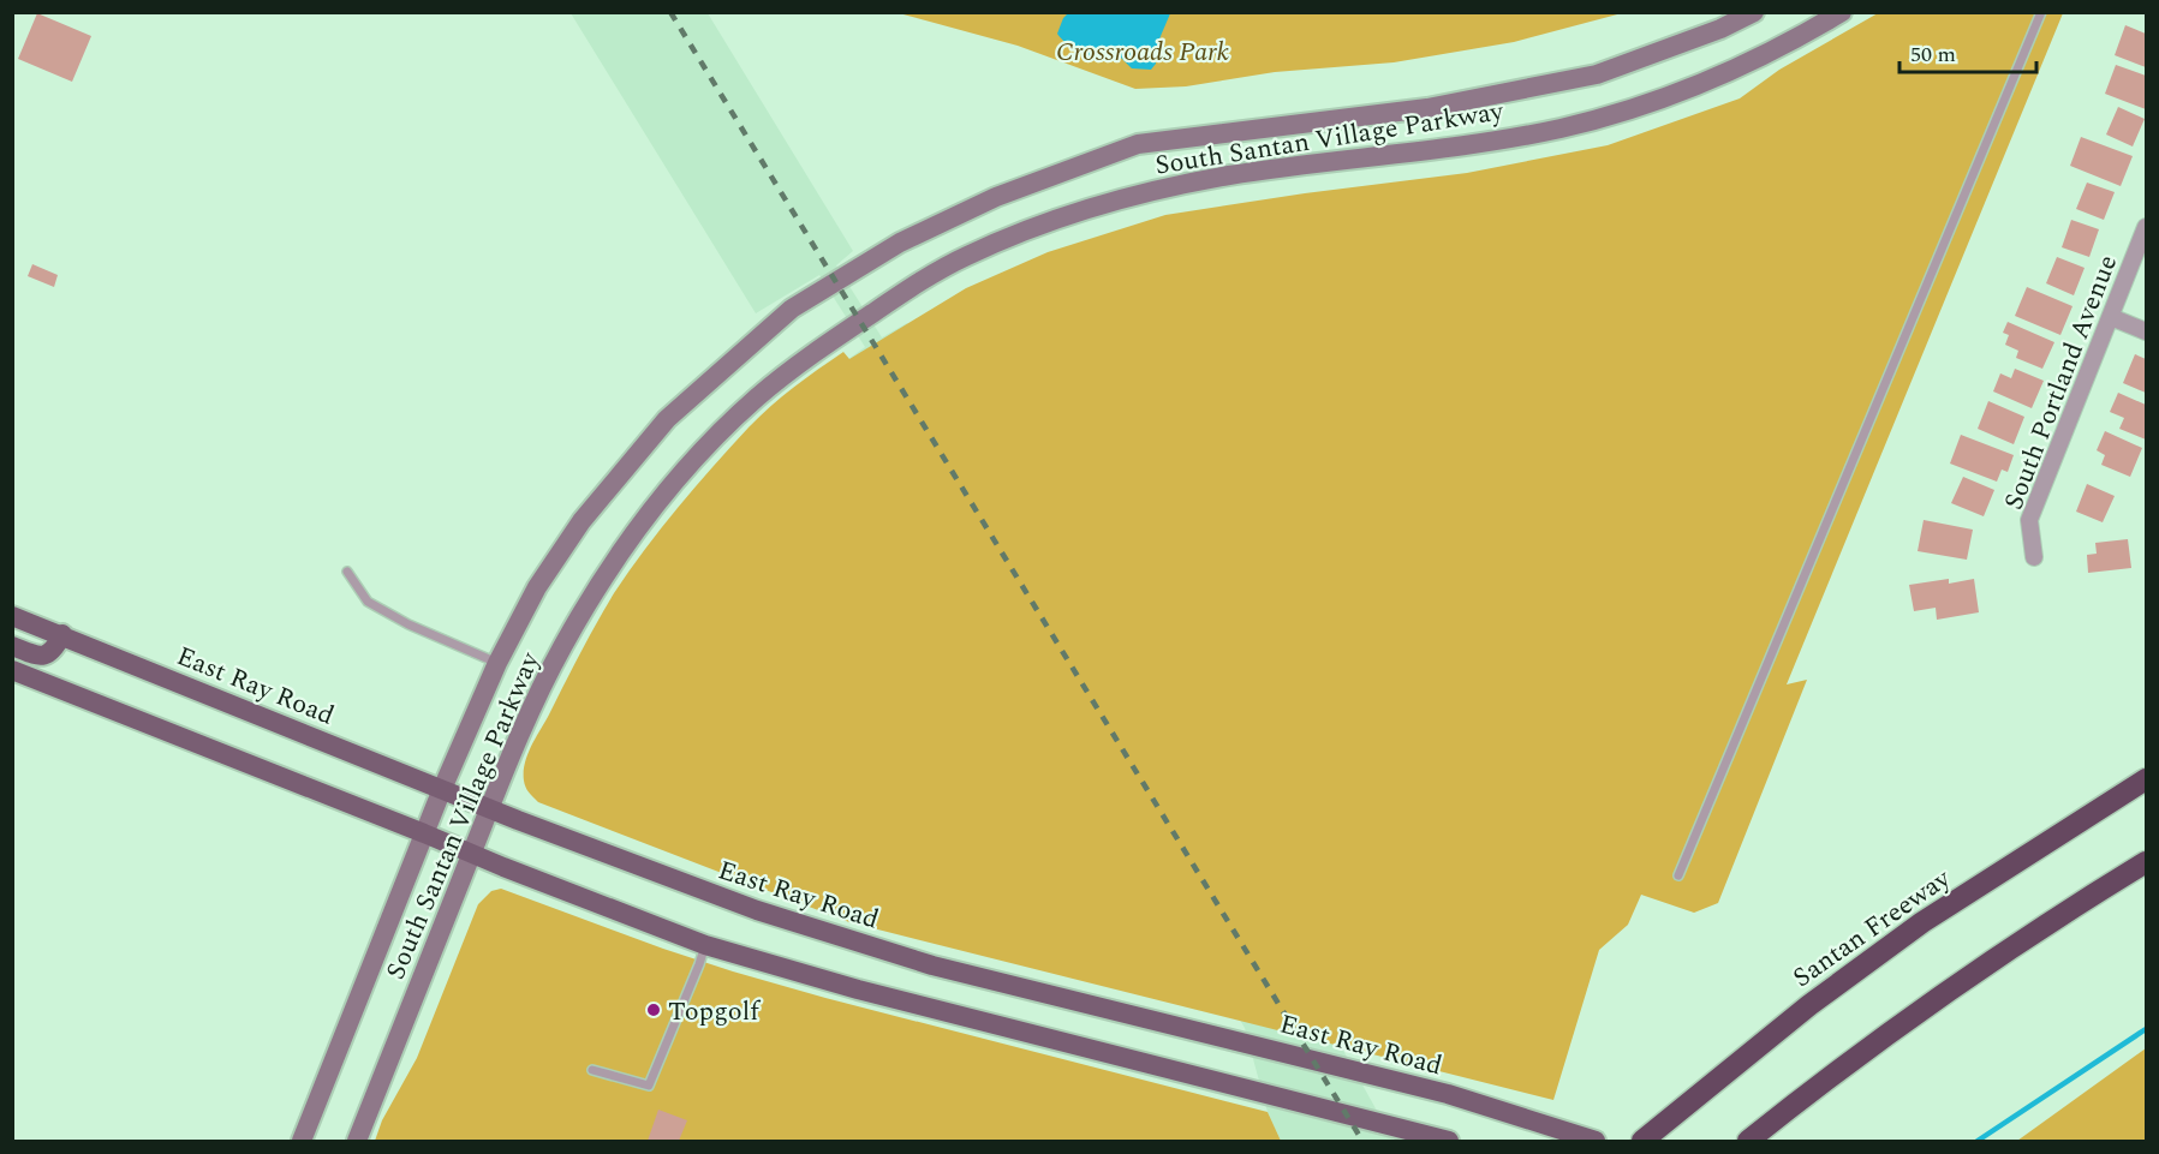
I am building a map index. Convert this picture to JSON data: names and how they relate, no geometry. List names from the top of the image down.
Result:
{
  "streets": {
    "highway": ["Santan Freeway"],
    "main road": ["South Santan Village Parkway", "East Ray Road"],
    "street": ["South Portland Avenue"]
  },
  "crossings": [
    ["South Santan Village Parkway", "East Ray Road"]
  ],
  "parks": ["Crossroads Park"],
  "places": ["Topgolf"],
  "scale_bar": "50 m"
}
